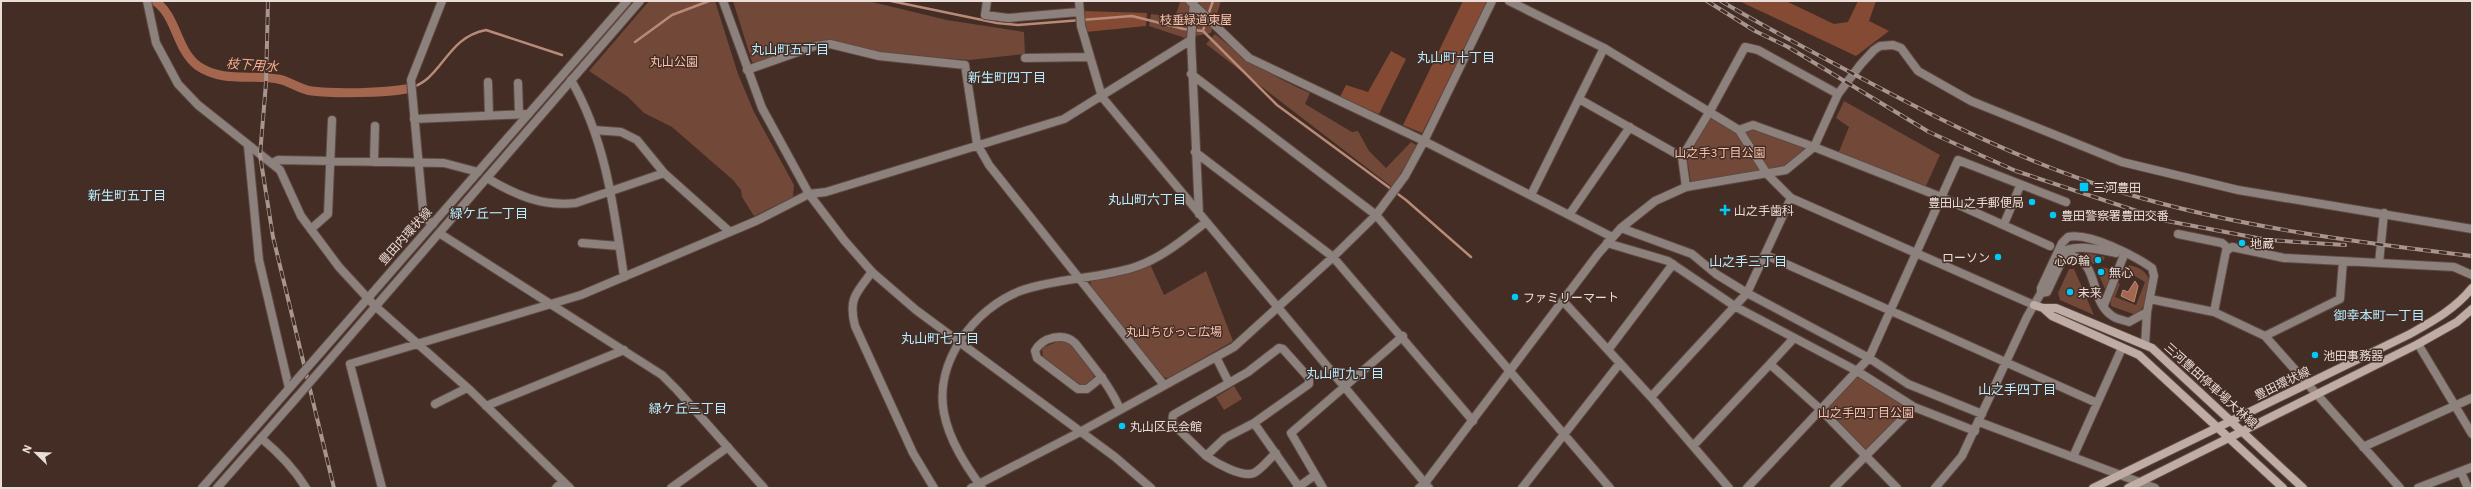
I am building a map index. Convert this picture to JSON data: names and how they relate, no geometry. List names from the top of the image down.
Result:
{
  "streets": {
    "main road": ["豊田環状線", "三河豊田停車場大林線"],
    "street": ["豊田内環状線"]
  },
  "crossings": [
    ["豊田環状線", "三河豊田停車場大林線"]
  ],
  "districts": [
    "丸山町五丁目",
    "丸山町十丁目",
    "新生町四丁目",
    "新生町五丁目",
    "丸山町六丁目",
    "緑ケ丘一丁目",
    "山之手三丁目",
    "御幸本町一丁目",
    "丸山町七丁目",
    "丸山町九丁目",
    "山之手四丁目",
    "緑ケ丘三丁目"
  ],
  "water": ["枝下用水"],
  "parks": [
    "枝垂緑道東屋",
    "丸山公園",
    "山之手3丁目公園",
    "丸山ちびっこ広場",
    "山之手四丁目公園"
  ],
  "places": {
    "transit": ["三河豊田"],
    "other": [
      "豊田山之手郵便局",
      "豊田警察署豊田交番",
      "地蔵",
      "ローソン",
      "心の輪",
      "無心",
      "未来",
      "ファミリーマート",
      "池田事務器",
      "丸山区民会館"
    ],
    "health": ["山之手歯科"]
  },
  "north": "top left"
}
